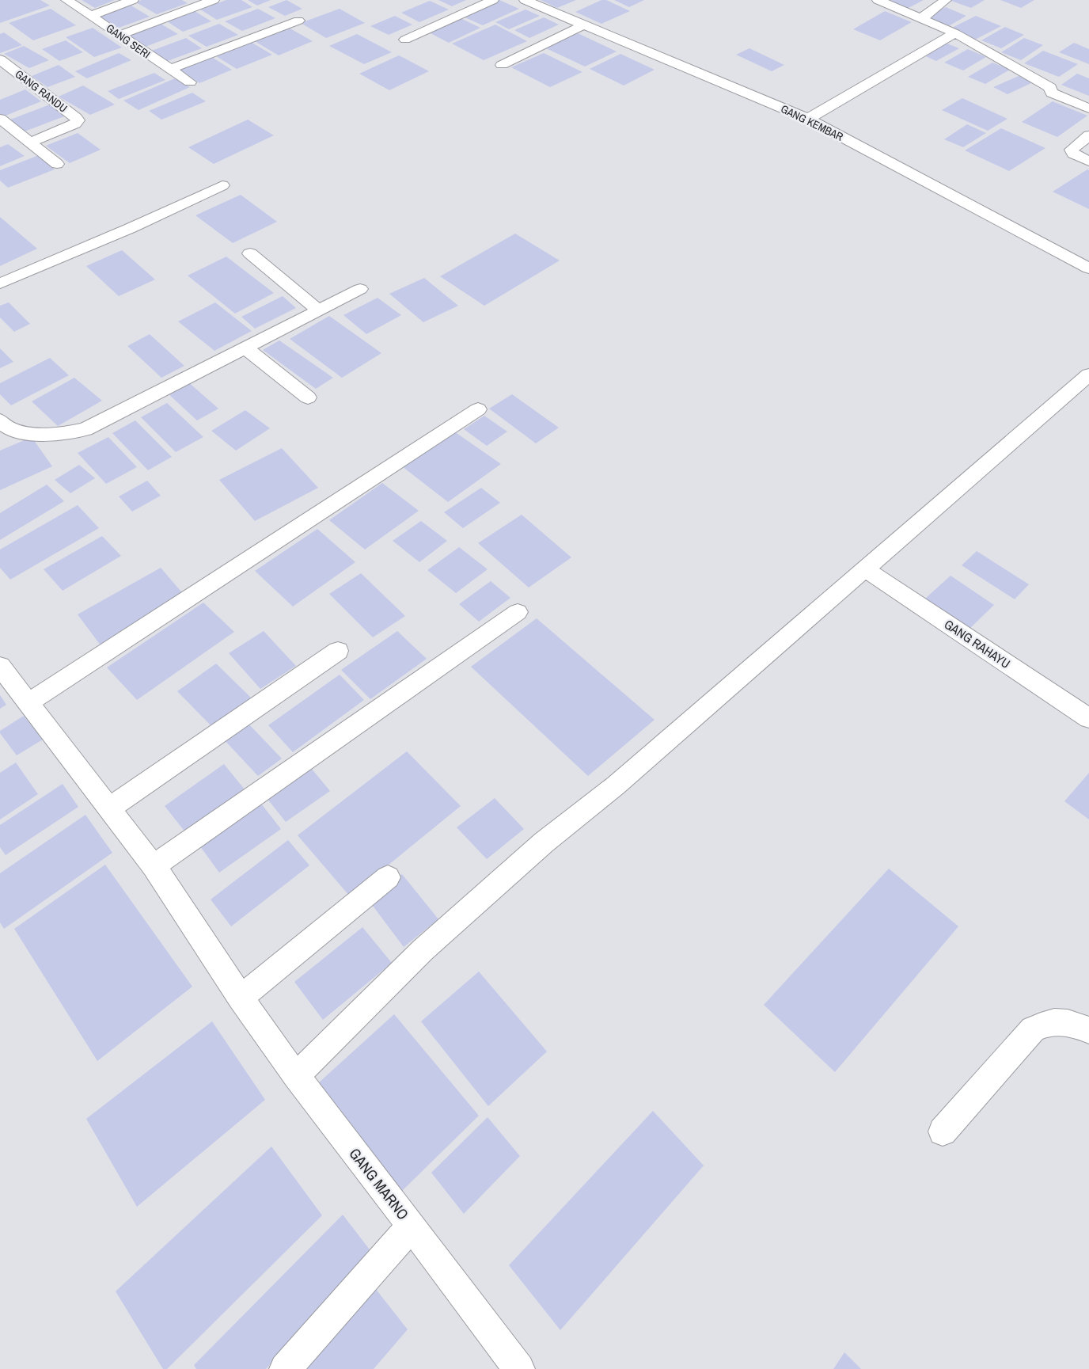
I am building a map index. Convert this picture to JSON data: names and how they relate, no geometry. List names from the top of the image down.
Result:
{
  "streets": {
    "street": [
      "GANG SERI",
      "GANG RANDU",
      "GANG KEMBAR",
      "GANG RAHAYU",
      "GANG MARNO"
    ]
  }
}
